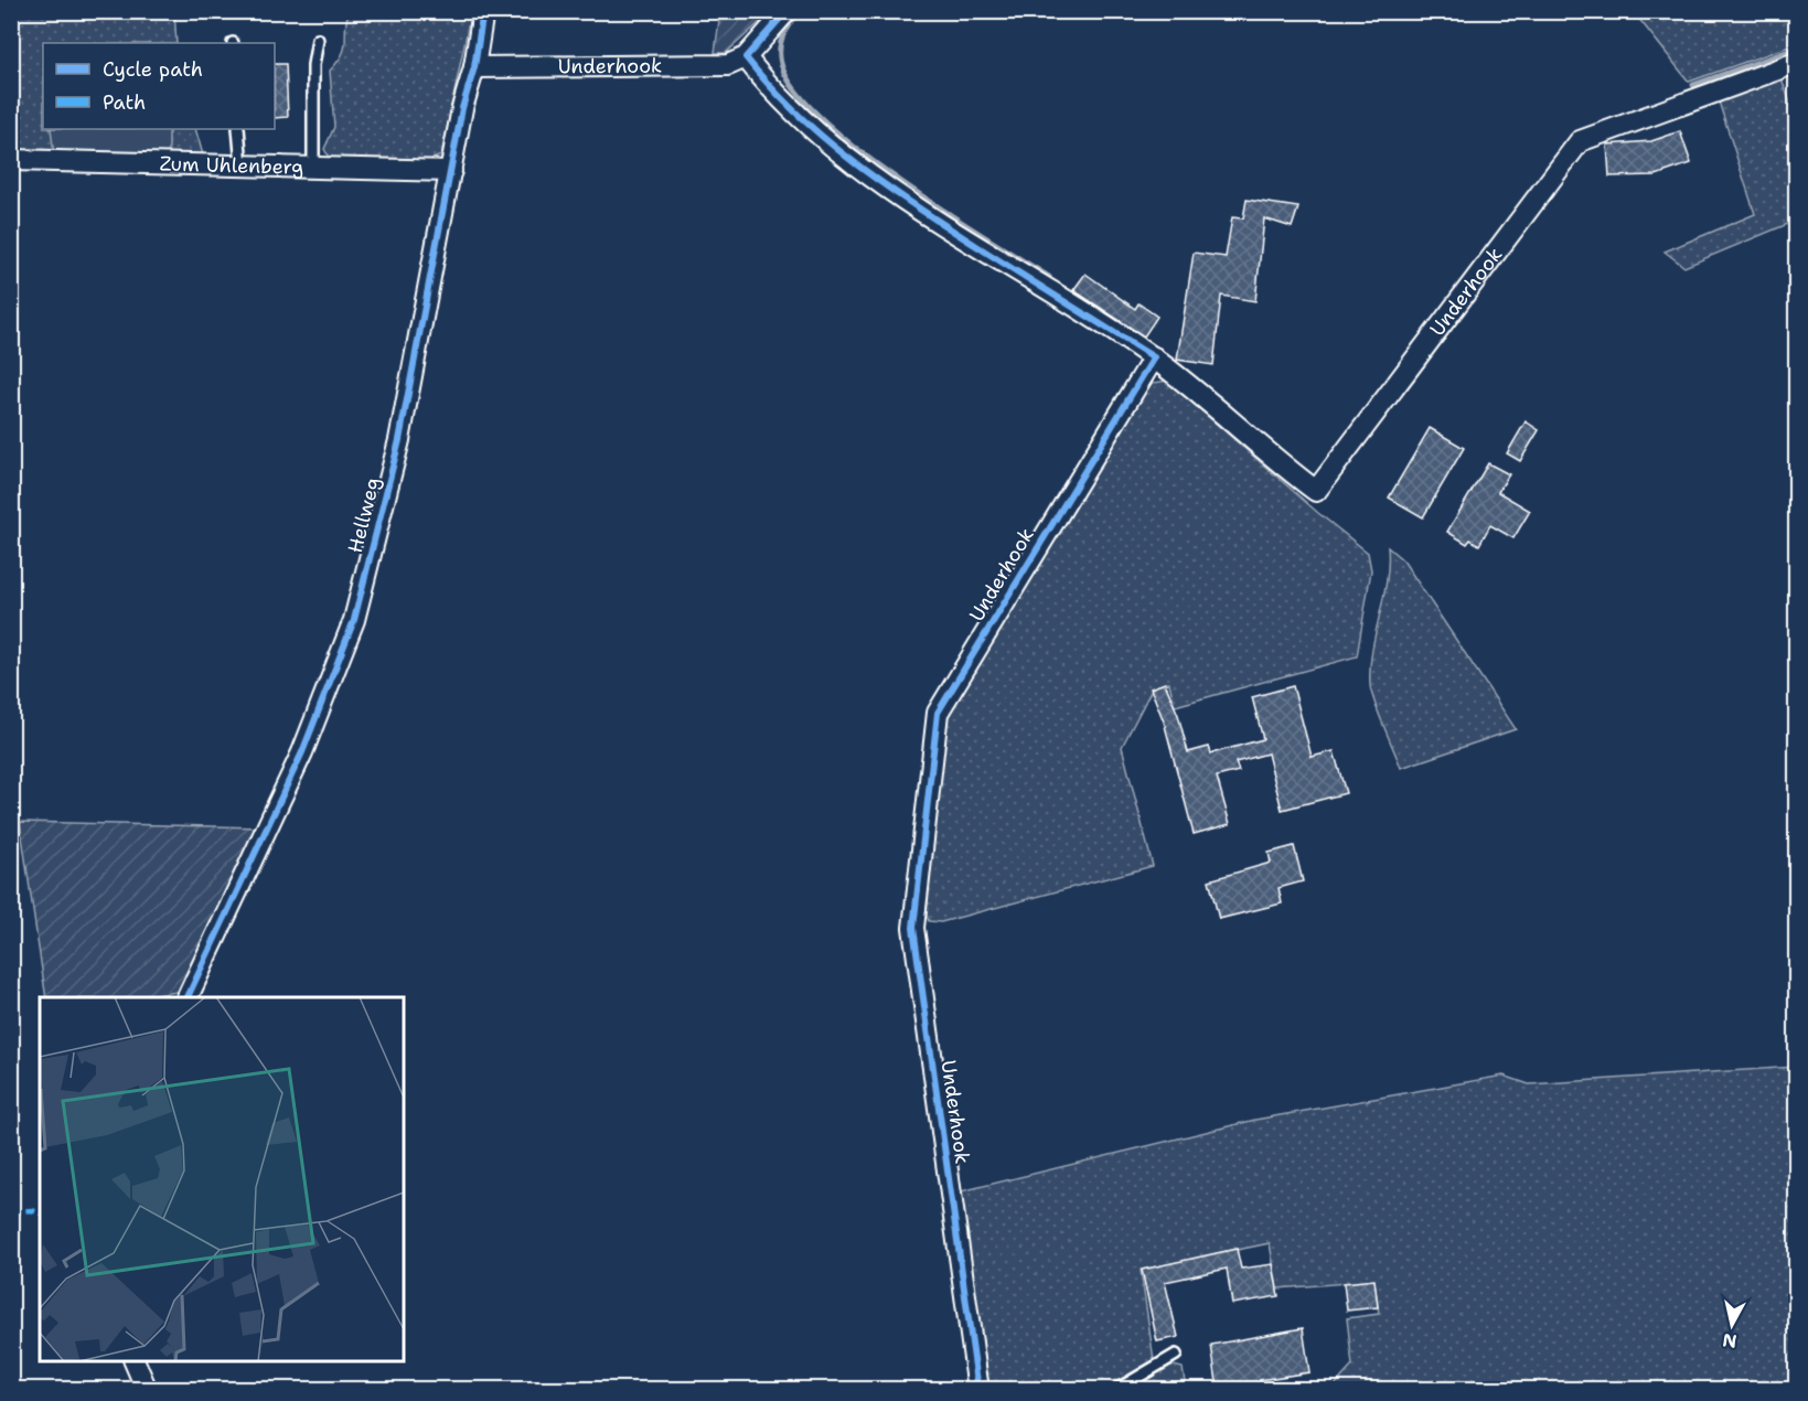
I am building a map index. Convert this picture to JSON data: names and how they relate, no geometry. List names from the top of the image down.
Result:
{
  "streets": {
    "street": ["Underhook", "Zum Uhlenberg", "Hellweg"]
  },
  "crossings": [
    ["Underhook", "Hellweg"],
    ["Zum Uhlenberg", "Hellweg"]
  ],
  "legend": ["Cycle path", "Path"],
  "north": "bottom"
}
